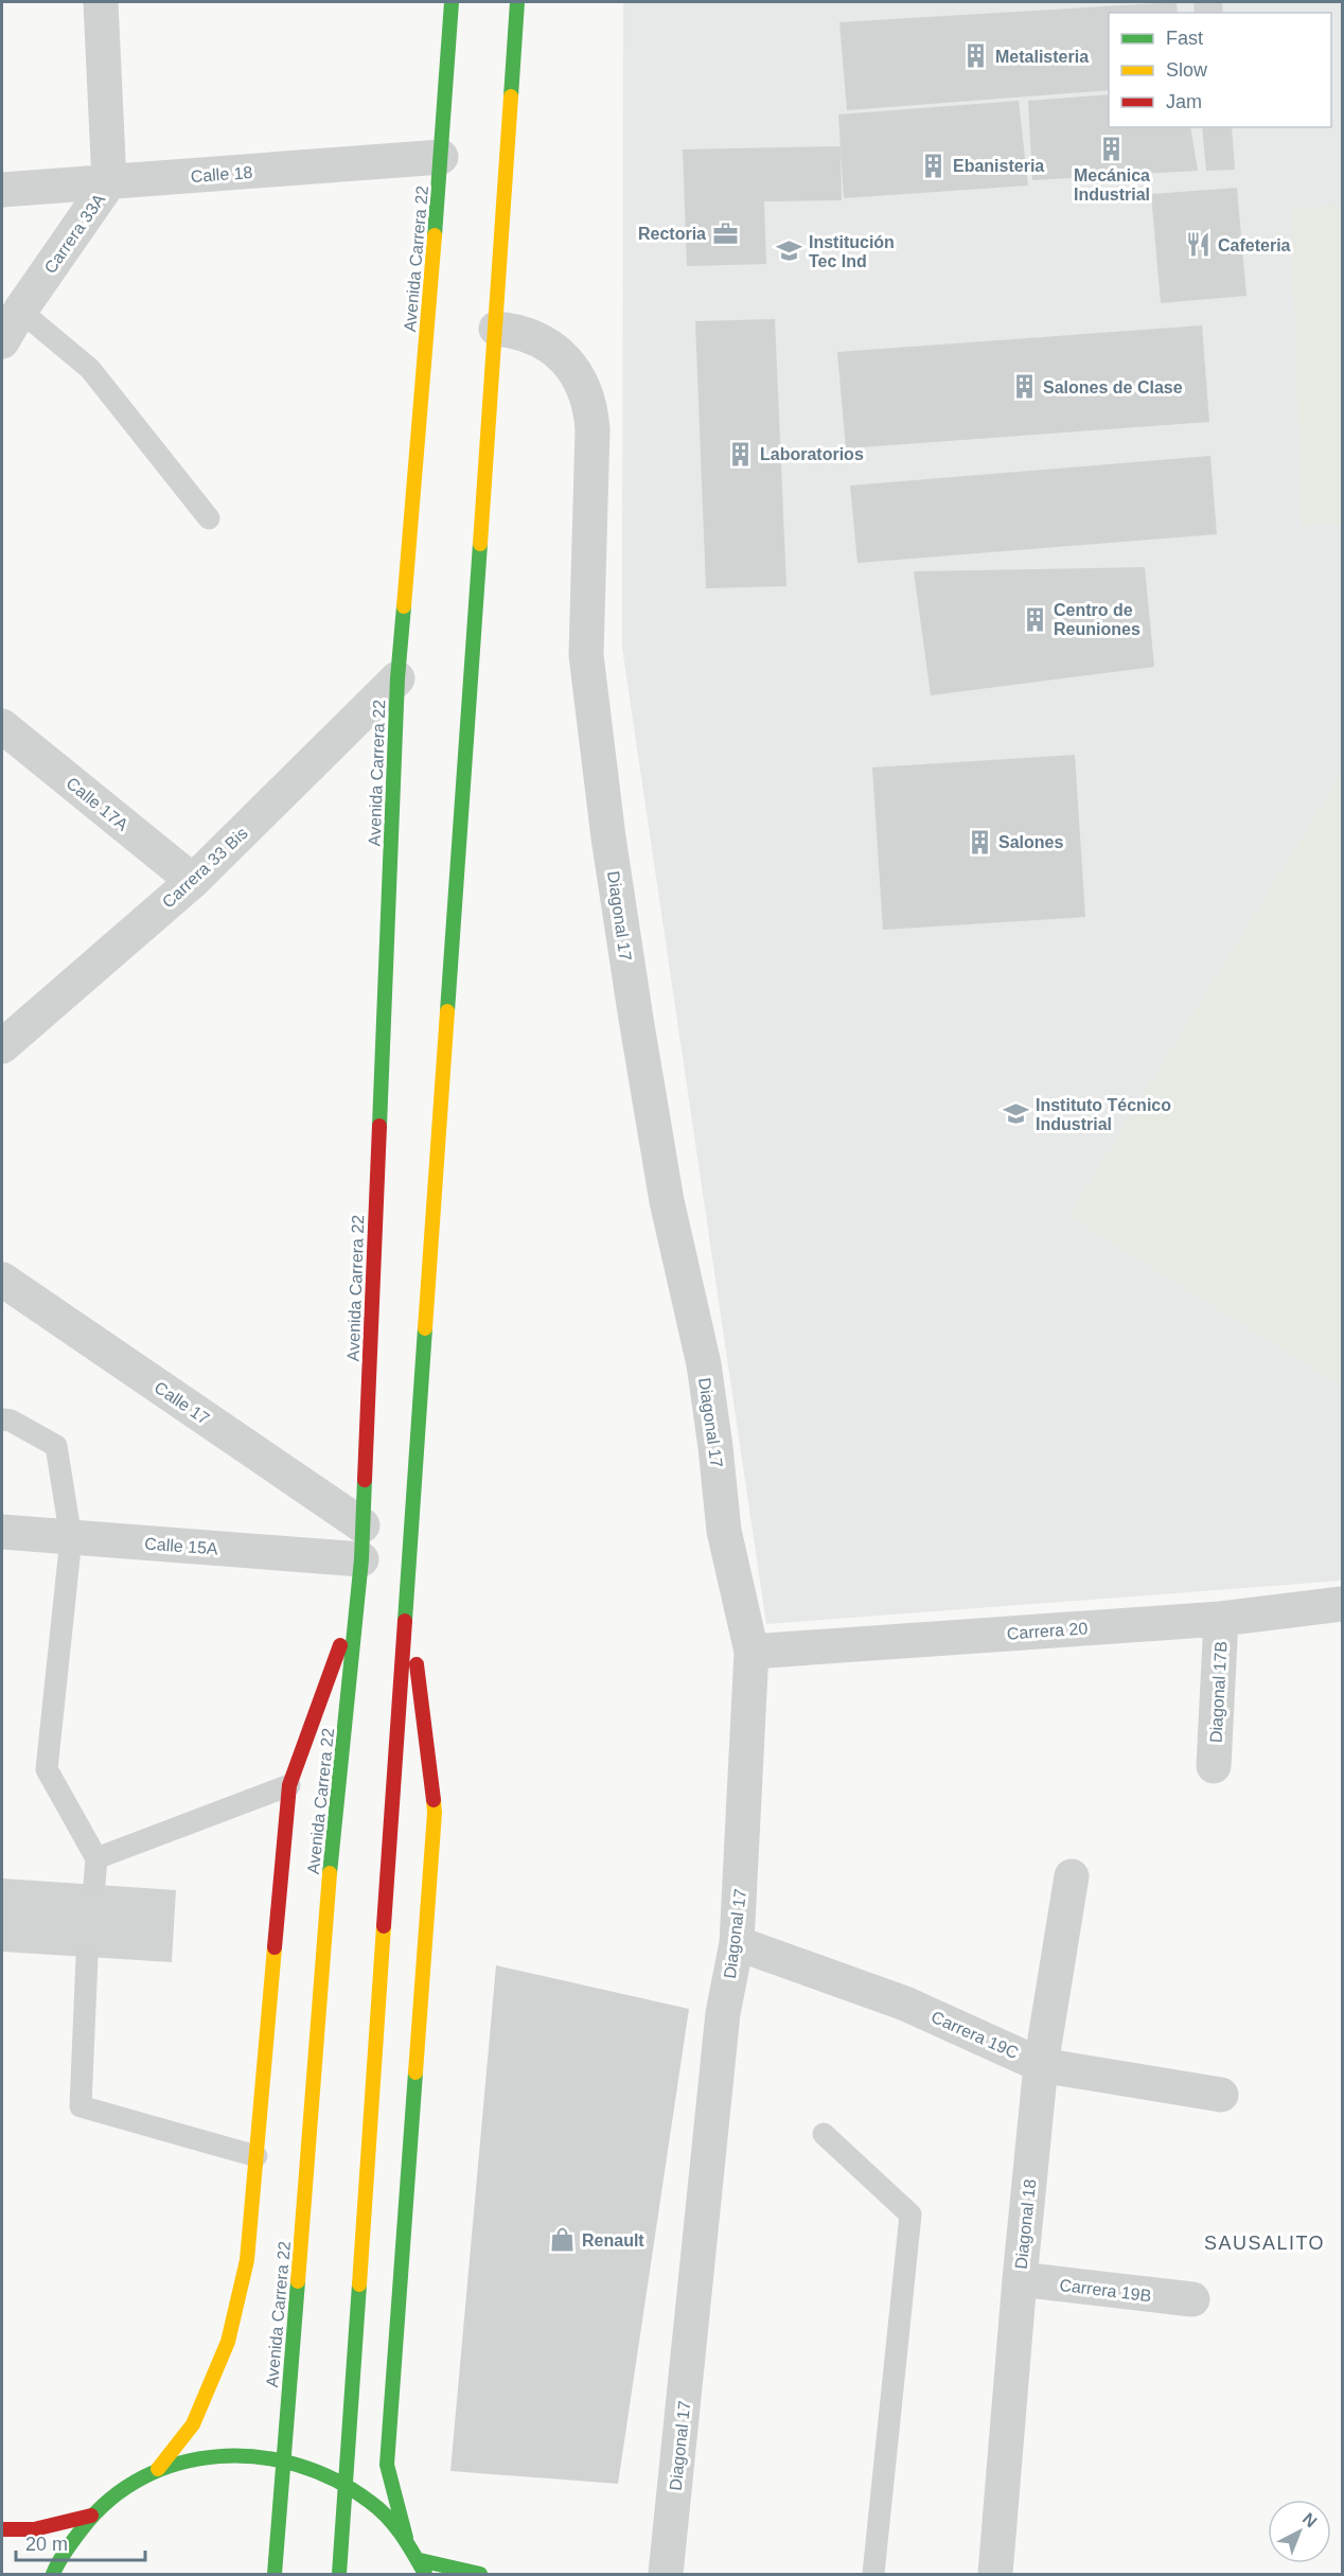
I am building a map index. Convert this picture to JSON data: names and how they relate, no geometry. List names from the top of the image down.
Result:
{
  "streets": {
    "main road": ["Avenida Carrera 22"],
    "street": [
      "Calle 18",
      "Carrera 33A",
      "Calle 17A",
      "Carrera 33 Bis",
      "Diagonal 17",
      "Calle 17",
      "Calle 15A",
      "Carrera 20",
      "Diagonal 17B",
      "Carrera 19C",
      "Diagonal 18",
      "Carrera 19B"
    ]
  },
  "crossings": [
    ["Calle 18", "Carrera 33A"],
    ["Calle 18", "Avenida Carrera 22"],
    ["Avenida Carrera 22", "Carrera 33 Bis"],
    ["Avenida Carrera 22", "Calle 17"],
    ["Avenida Carrera 22", "Calle 15A"],
    ["Calle 17A", "Carrera 33 Bis"],
    ["Diagonal 17", "Carrera 20"],
    ["Diagonal 17", "Carrera 19C"],
    ["Calle 17", "Calle 15A"],
    ["Carrera 20", "Diagonal 17B"],
    ["Carrera 19C", "Diagonal 18"],
    ["Diagonal 18", "Carrera 19B"]
  ],
  "districts": ["SAUSALITO"],
  "places": {
    "building": [
      "Metalisteria",
      "Mecánica Industrial",
      "Ebanisteria",
      "Salones de Clase",
      "Laboratorios",
      "Centro de Reuniones",
      "Salones"
    ],
    "office": ["Rectoria"],
    "restaurant": ["Cafeteria"],
    "school or university": ["Institución Tec Ind", "Instituto Técnico Industrial"],
    "shop": ["Renault"]
  },
  "legend": ["Fast", "Slow", "Jam"],
  "scale_bar": "20 m",
  "north": "top right"
}
